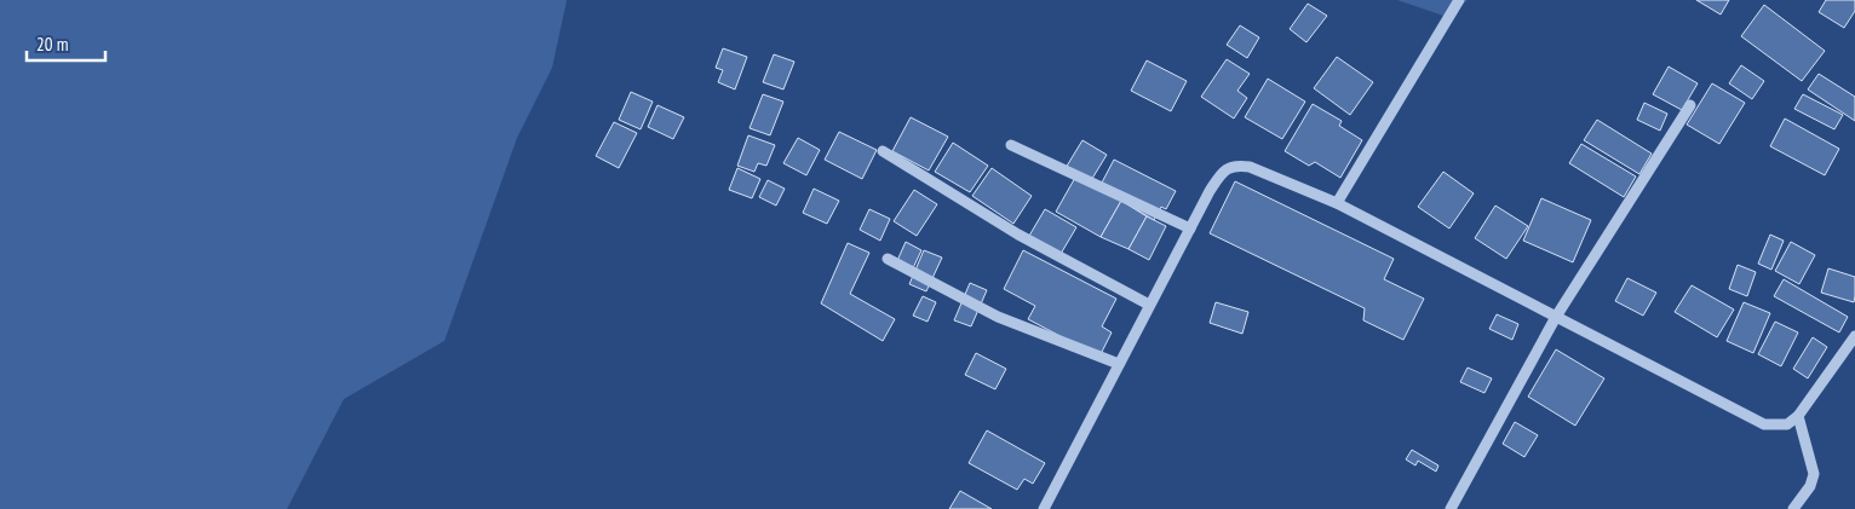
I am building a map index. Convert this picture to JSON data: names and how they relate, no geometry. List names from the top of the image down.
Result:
{
  "scale_bar": "20 m"
}
